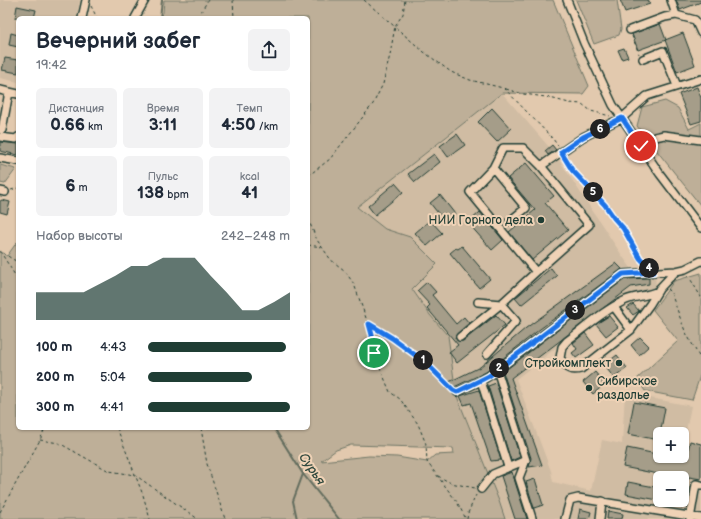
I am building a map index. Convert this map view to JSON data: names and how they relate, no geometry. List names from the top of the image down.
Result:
{
  "water": ["Сурья"],
  "places": ["НИИ Горного дела", "Стройкомплект", "Сибирское раздолье"],
  "page": {
    "heading": ["Вечерний забег", "19:42"],
    "stats": [
      ["Дистанция", "0.66 km"],
      ["Время", "3:11"],
      ["Темп", "4:50 /km"],
      ["6 m"],
      ["Пульс", "138 bpm"],
      ["kcal", "41"]
    ],
    "pins": [
      "6",
      "5",
      "4",
      "3",
      "1",
      "2"
    ],
    "chart": ["Набор высоты", "242–248 m"],
    "list": [
      {
        "name": "100 m",
        "note": "4:43"
      },
      {
        "name": "200 m",
        "note": "5:04"
      },
      {
        "name": "300 m",
        "note": "4:41"
      }
    ],
    "map_buttons": ["+", "−"]
  }
}
